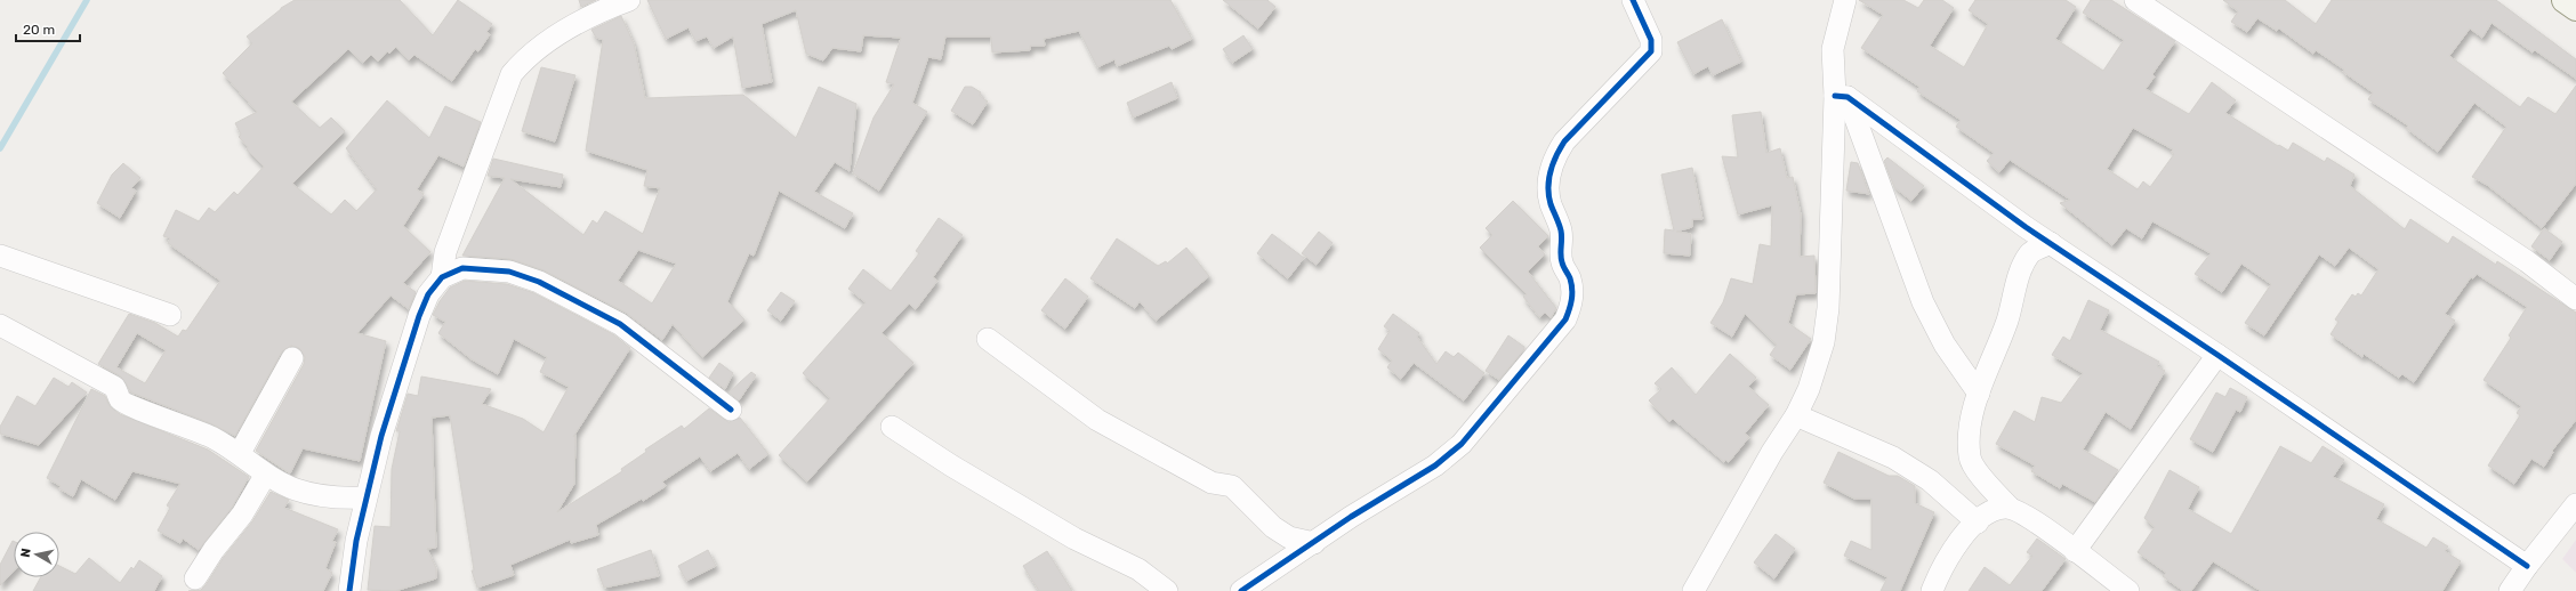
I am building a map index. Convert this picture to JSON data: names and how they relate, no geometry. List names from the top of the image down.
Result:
{
  "scale_bar": "20 m",
  "north": "left"
}
